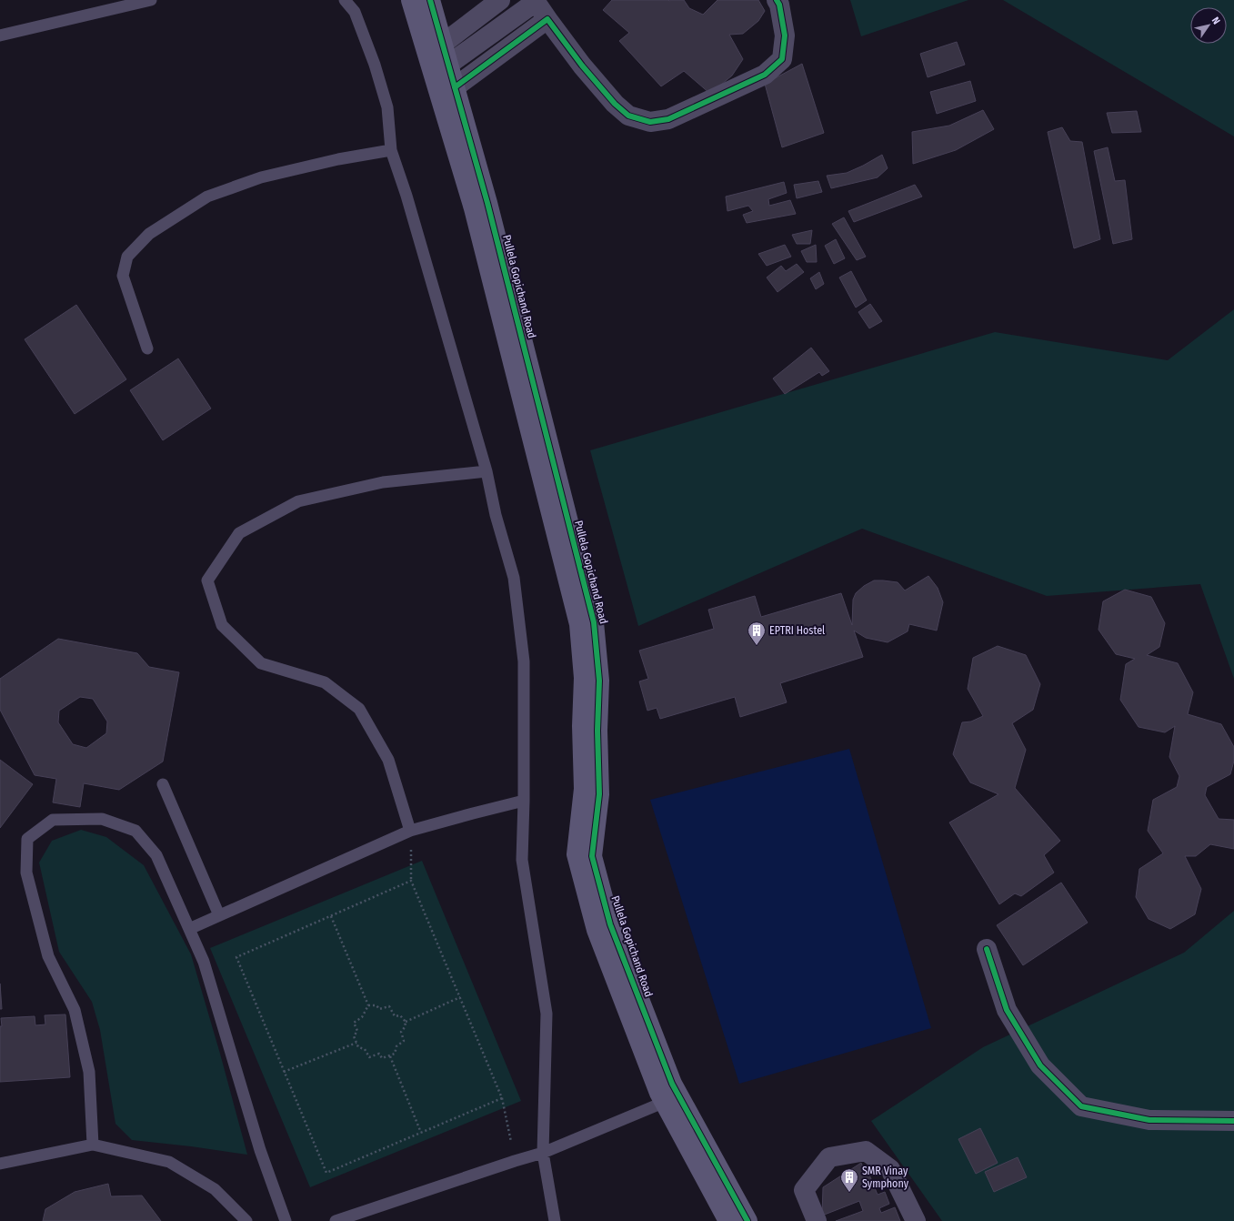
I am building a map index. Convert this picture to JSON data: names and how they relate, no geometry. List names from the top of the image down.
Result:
{
  "streets": {
    "cycle path": ["Pullela Gopichand Road"]
  },
  "places": {
    "building": ["EPTRI Hostel", "SMR Vinay Symphony"]
  },
  "north": "top right"
}
